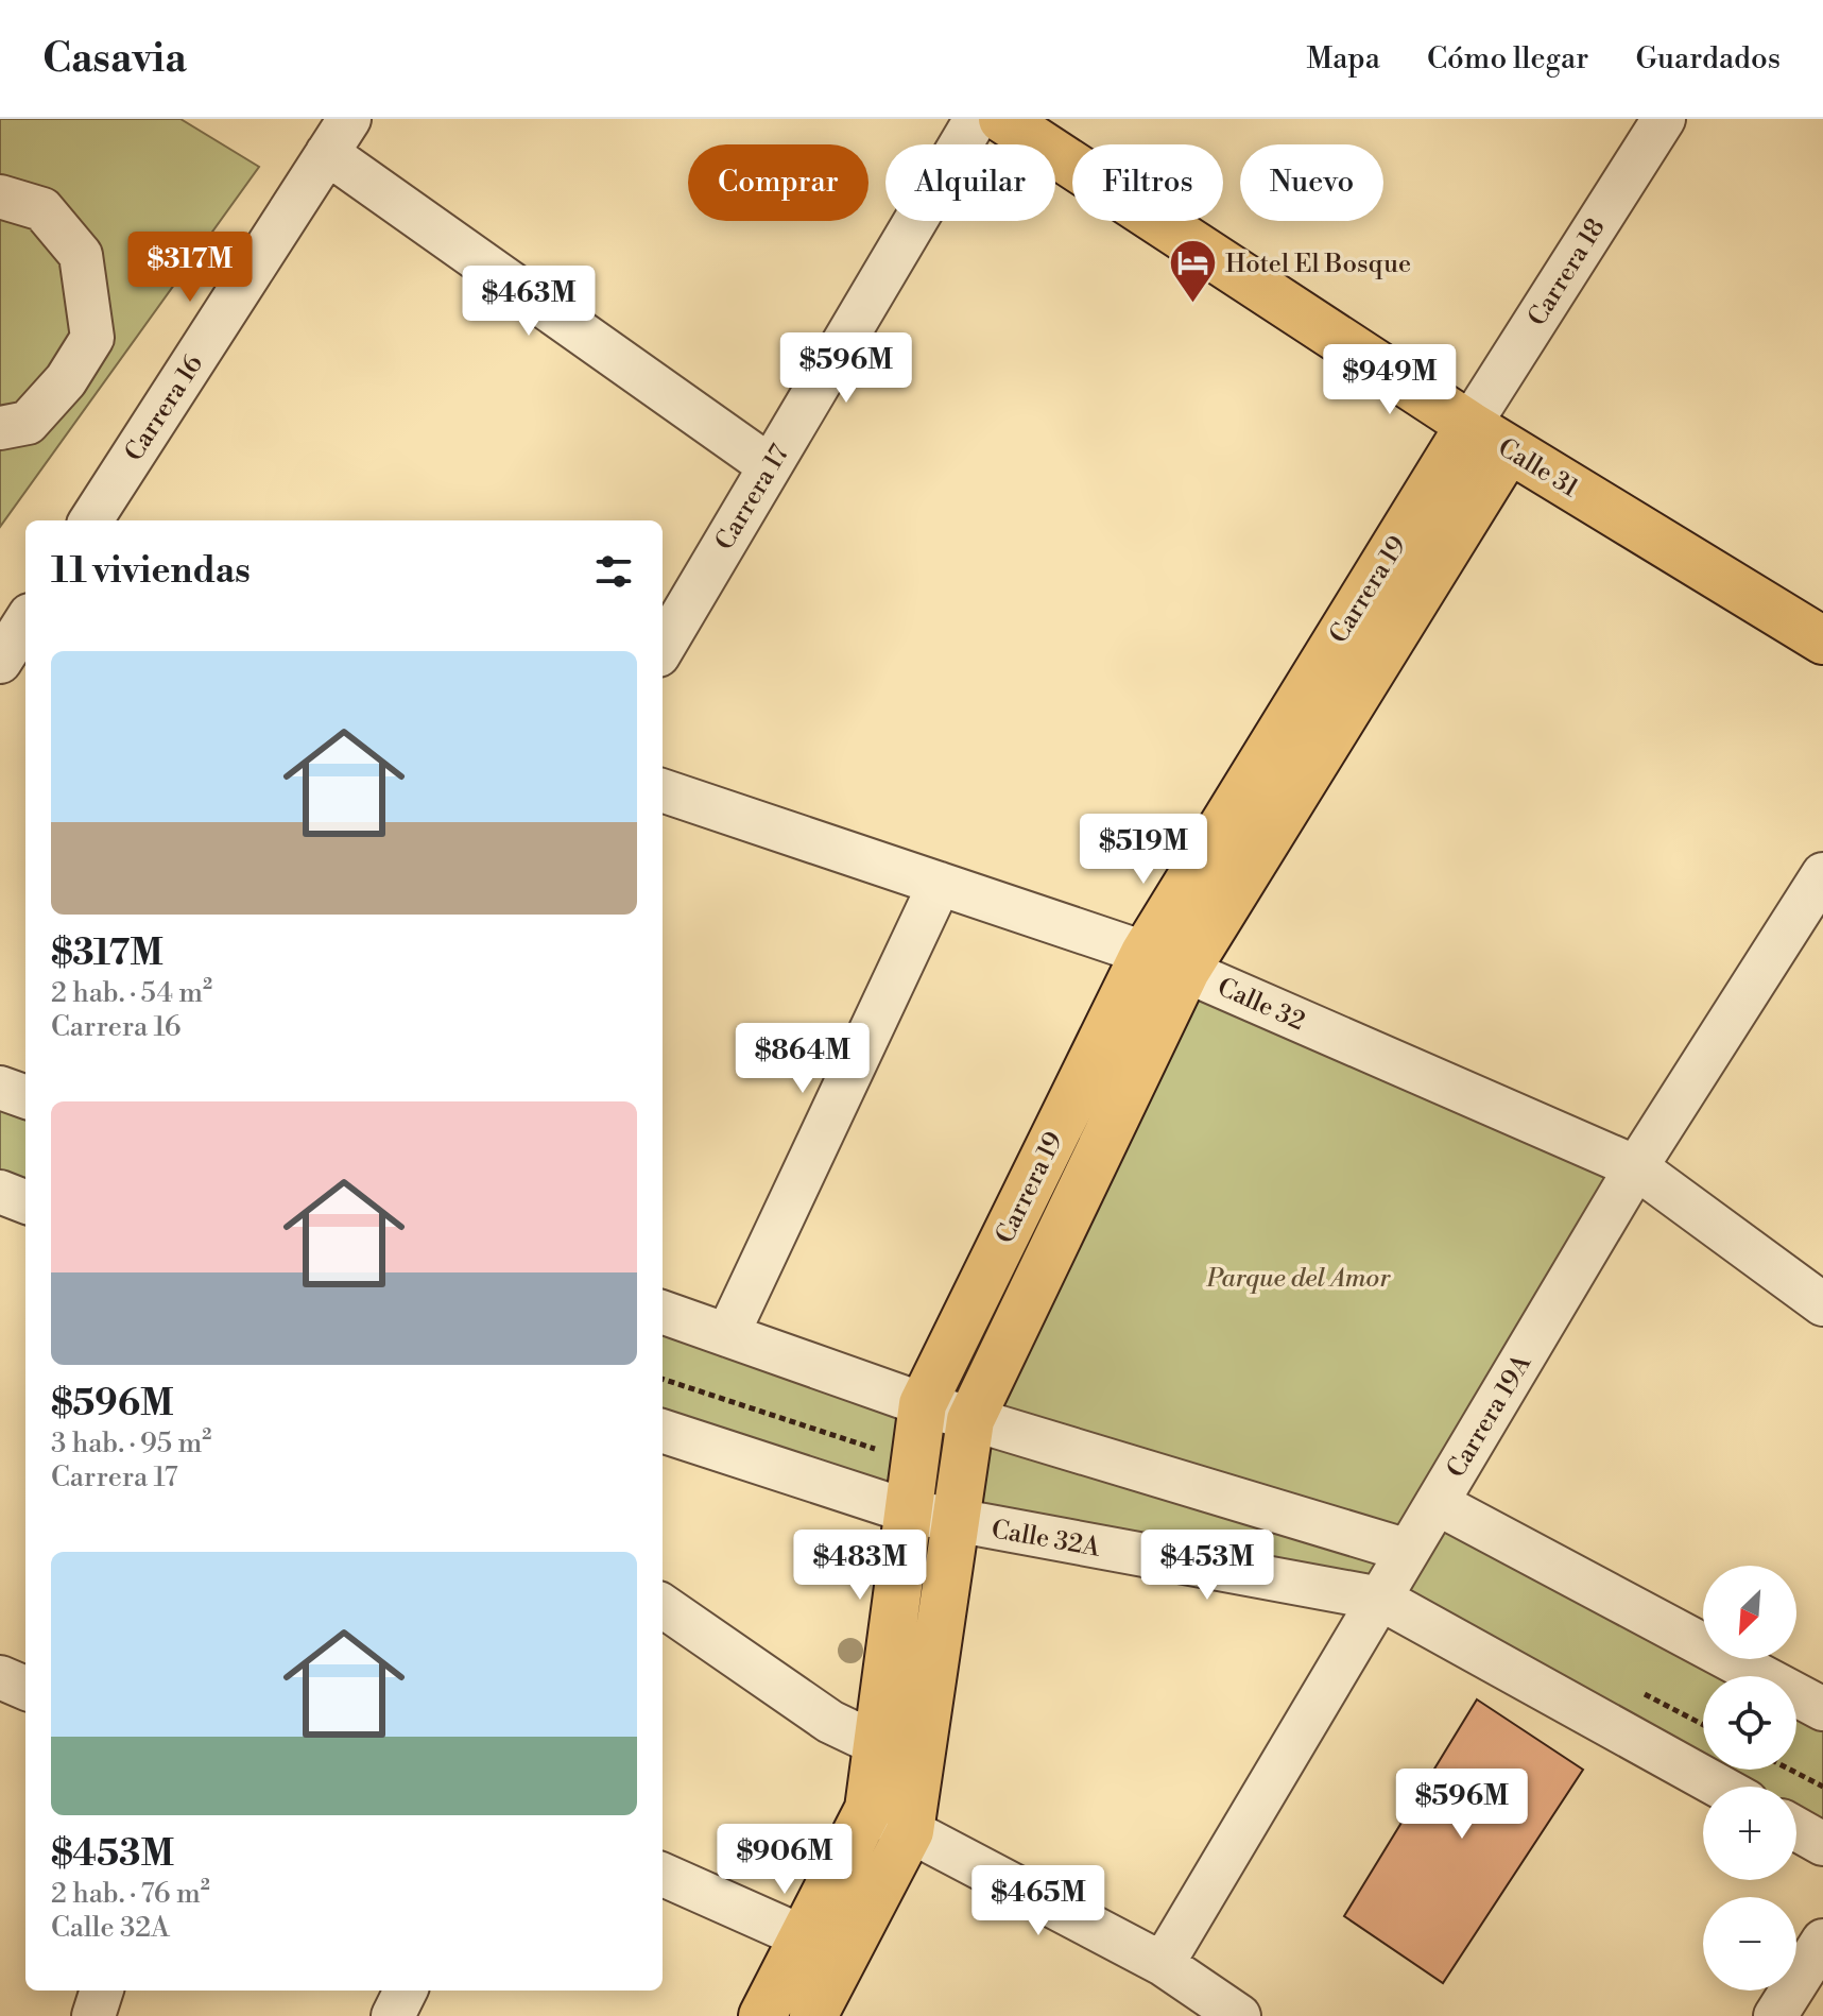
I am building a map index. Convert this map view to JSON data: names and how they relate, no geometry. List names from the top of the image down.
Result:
{
  "streets": {
    "main road": ["Calle 31", "Carrera 19"],
    "street": [
      "Carrera 18",
      "Carrera 16",
      "Carrera 17",
      "Calle 32",
      "Carrera 19A",
      "Calle 32A"
    ]
  },
  "crossings": [
    ["Carrera 18", "Calle 31"],
    ["Carrera 18", "Carrera 19"],
    ["Calle 31", "Carrera 19"],
    ["Carrera 19", "Calle 32"],
    ["Carrera 19", "Calle 32A"],
    ["Calle 32", "Carrera 19A"],
    ["Carrera 19A", "Calle 32A"]
  ],
  "parks": ["Parque del Amor"],
  "places": {
    "hotel": ["Hotel El Bosque"]
  },
  "north": "bottom left",
  "page": {
    "header": "Casavia",
    "nav": ["Mapa", "Cómo llegar", "Guardados"],
    "chip": [
      "Comprar",
      "Alquilar",
      "Filtros",
      "Nuevo"
    ],
    "price": [
      "$317M",
      "$463M",
      "$596M",
      "$949M",
      "$519M",
      "$864M",
      "$483M",
      "$453M",
      "$596M",
      "$906M",
      "$465M"
    ],
    "heading": "11 viviendas",
    "list": [
      {
        "name": "$317M",
        "note": "2 hab. · 54 m² · Carrera 16"
      },
      {
        "name": "$596M",
        "note": "3 hab. · 95 m² · Carrera 17"
      },
      {
        "name": "$453M",
        "note": "2 hab. · 76 m² · Calle 32A"
      }
    ],
    "map_buttons": ["+", "−"]
  }
}
